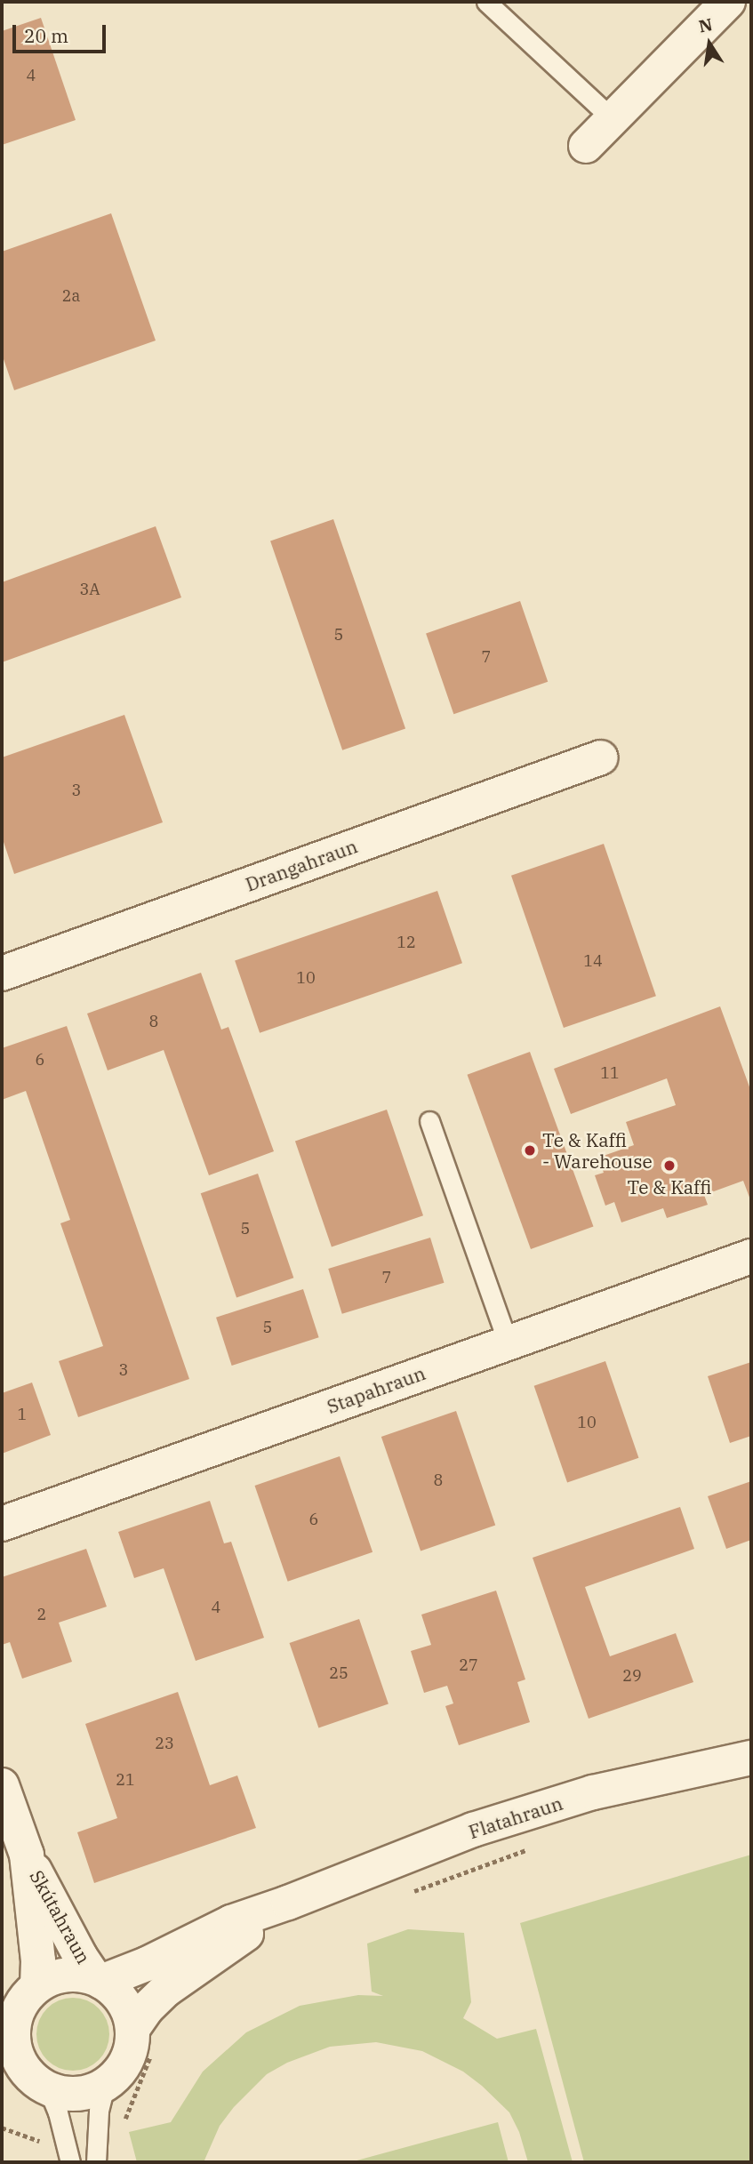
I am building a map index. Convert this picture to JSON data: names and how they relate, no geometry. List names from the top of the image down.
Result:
{
  "streets": {
    "street": [
      "Drangahraun",
      "Stapahraun",
      "Flatahraun",
      "Skútahraun"
    ]
  },
  "crossings": [
    ["Flatahraun", "Skútahraun"]
  ],
  "places": ["Te & Kaffi - Warehouse", "Te & Kaffi"],
  "house_numbers": [
    "4",
    "2a",
    "3A",
    "5",
    "7",
    "3",
    "12",
    "14",
    "10",
    "8",
    "6",
    "11",
    "5",
    "7",
    "5",
    "3",
    "1",
    "10",
    "8",
    "6",
    "4",
    "2",
    "27",
    "25",
    "29",
    "23",
    "21"
  ],
  "scale_bar": "20 m",
  "north": "top"
}
